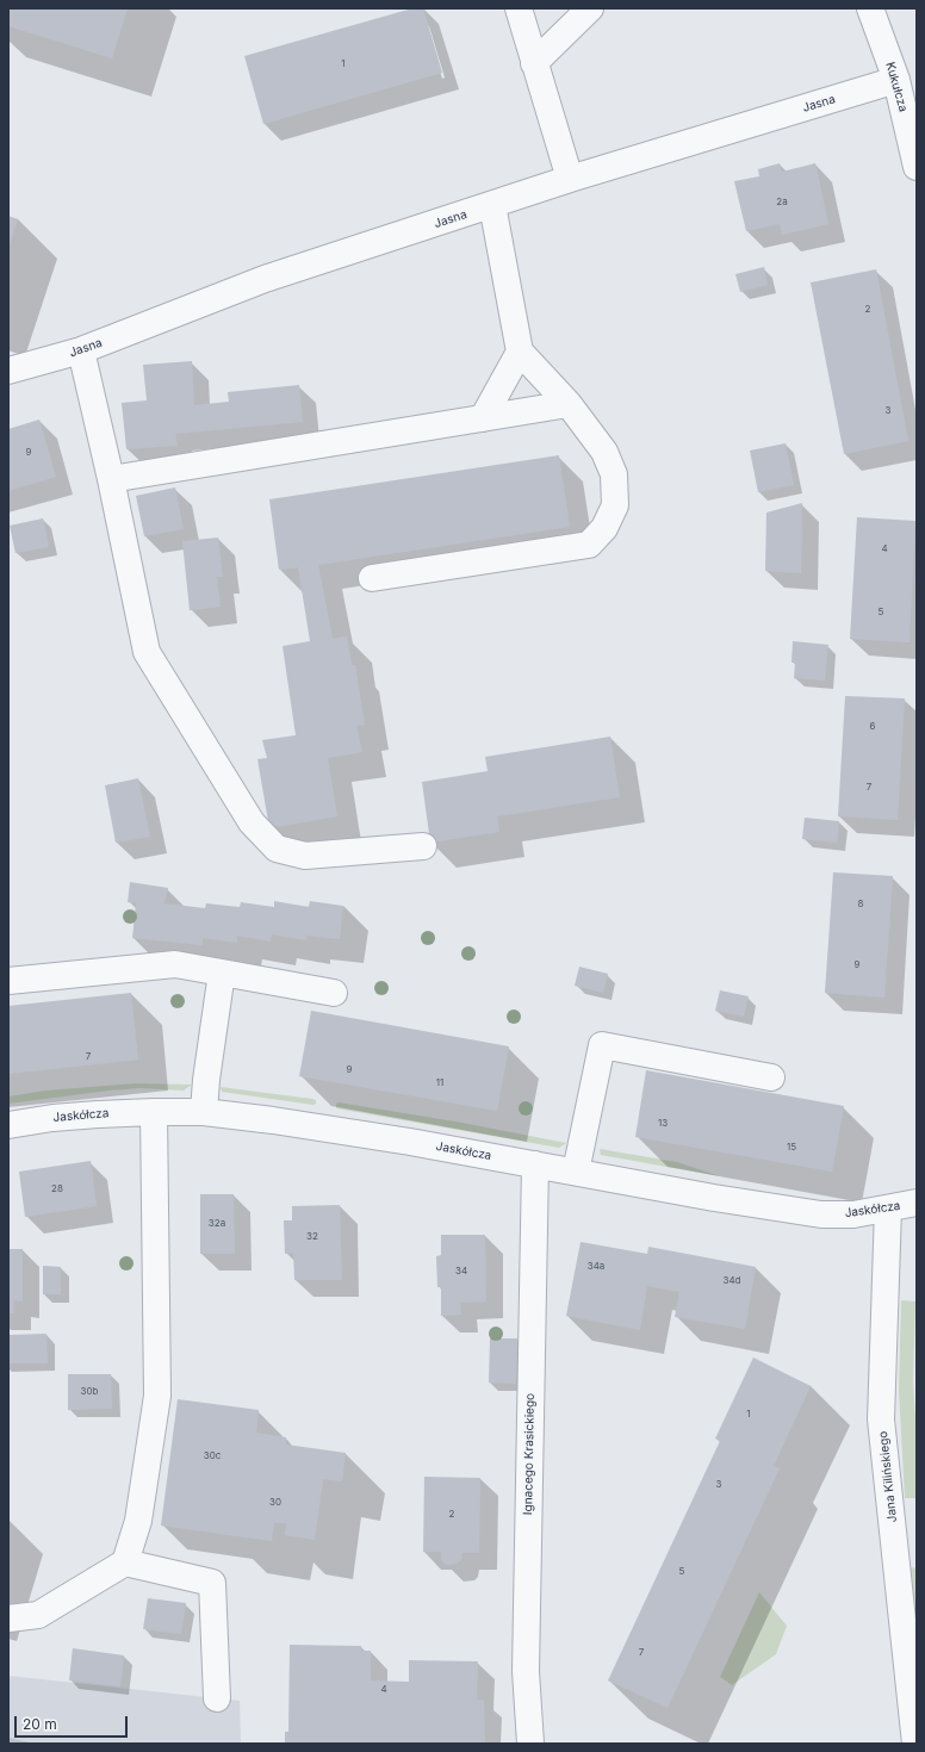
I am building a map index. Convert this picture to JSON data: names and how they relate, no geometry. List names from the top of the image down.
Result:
{
  "streets": {
    "street": [
      "Kukułcza",
      "Jasna",
      "Jaskółcza",
      "Ignacego Krasickiego",
      "Jana Kilińskiego"
    ]
  },
  "crossings": [
    ["Kukułcza", "Jasna"],
    ["Jaskółcza", "Ignacego Krasickiego"],
    ["Jaskółcza", "Jana Kilińskiego"]
  ],
  "house_numbers": [
    "1",
    "2a",
    "2",
    "3",
    "9",
    "4",
    "5",
    "6",
    "7",
    "8",
    "9",
    "7",
    "9",
    "11",
    "13",
    "15",
    "28",
    "32a",
    "32",
    "34a",
    "34",
    "34d",
    "30b",
    "1",
    "30c",
    "3",
    "30",
    "2",
    "5",
    "7",
    "4"
  ],
  "scale_bar": "20 m"
}
